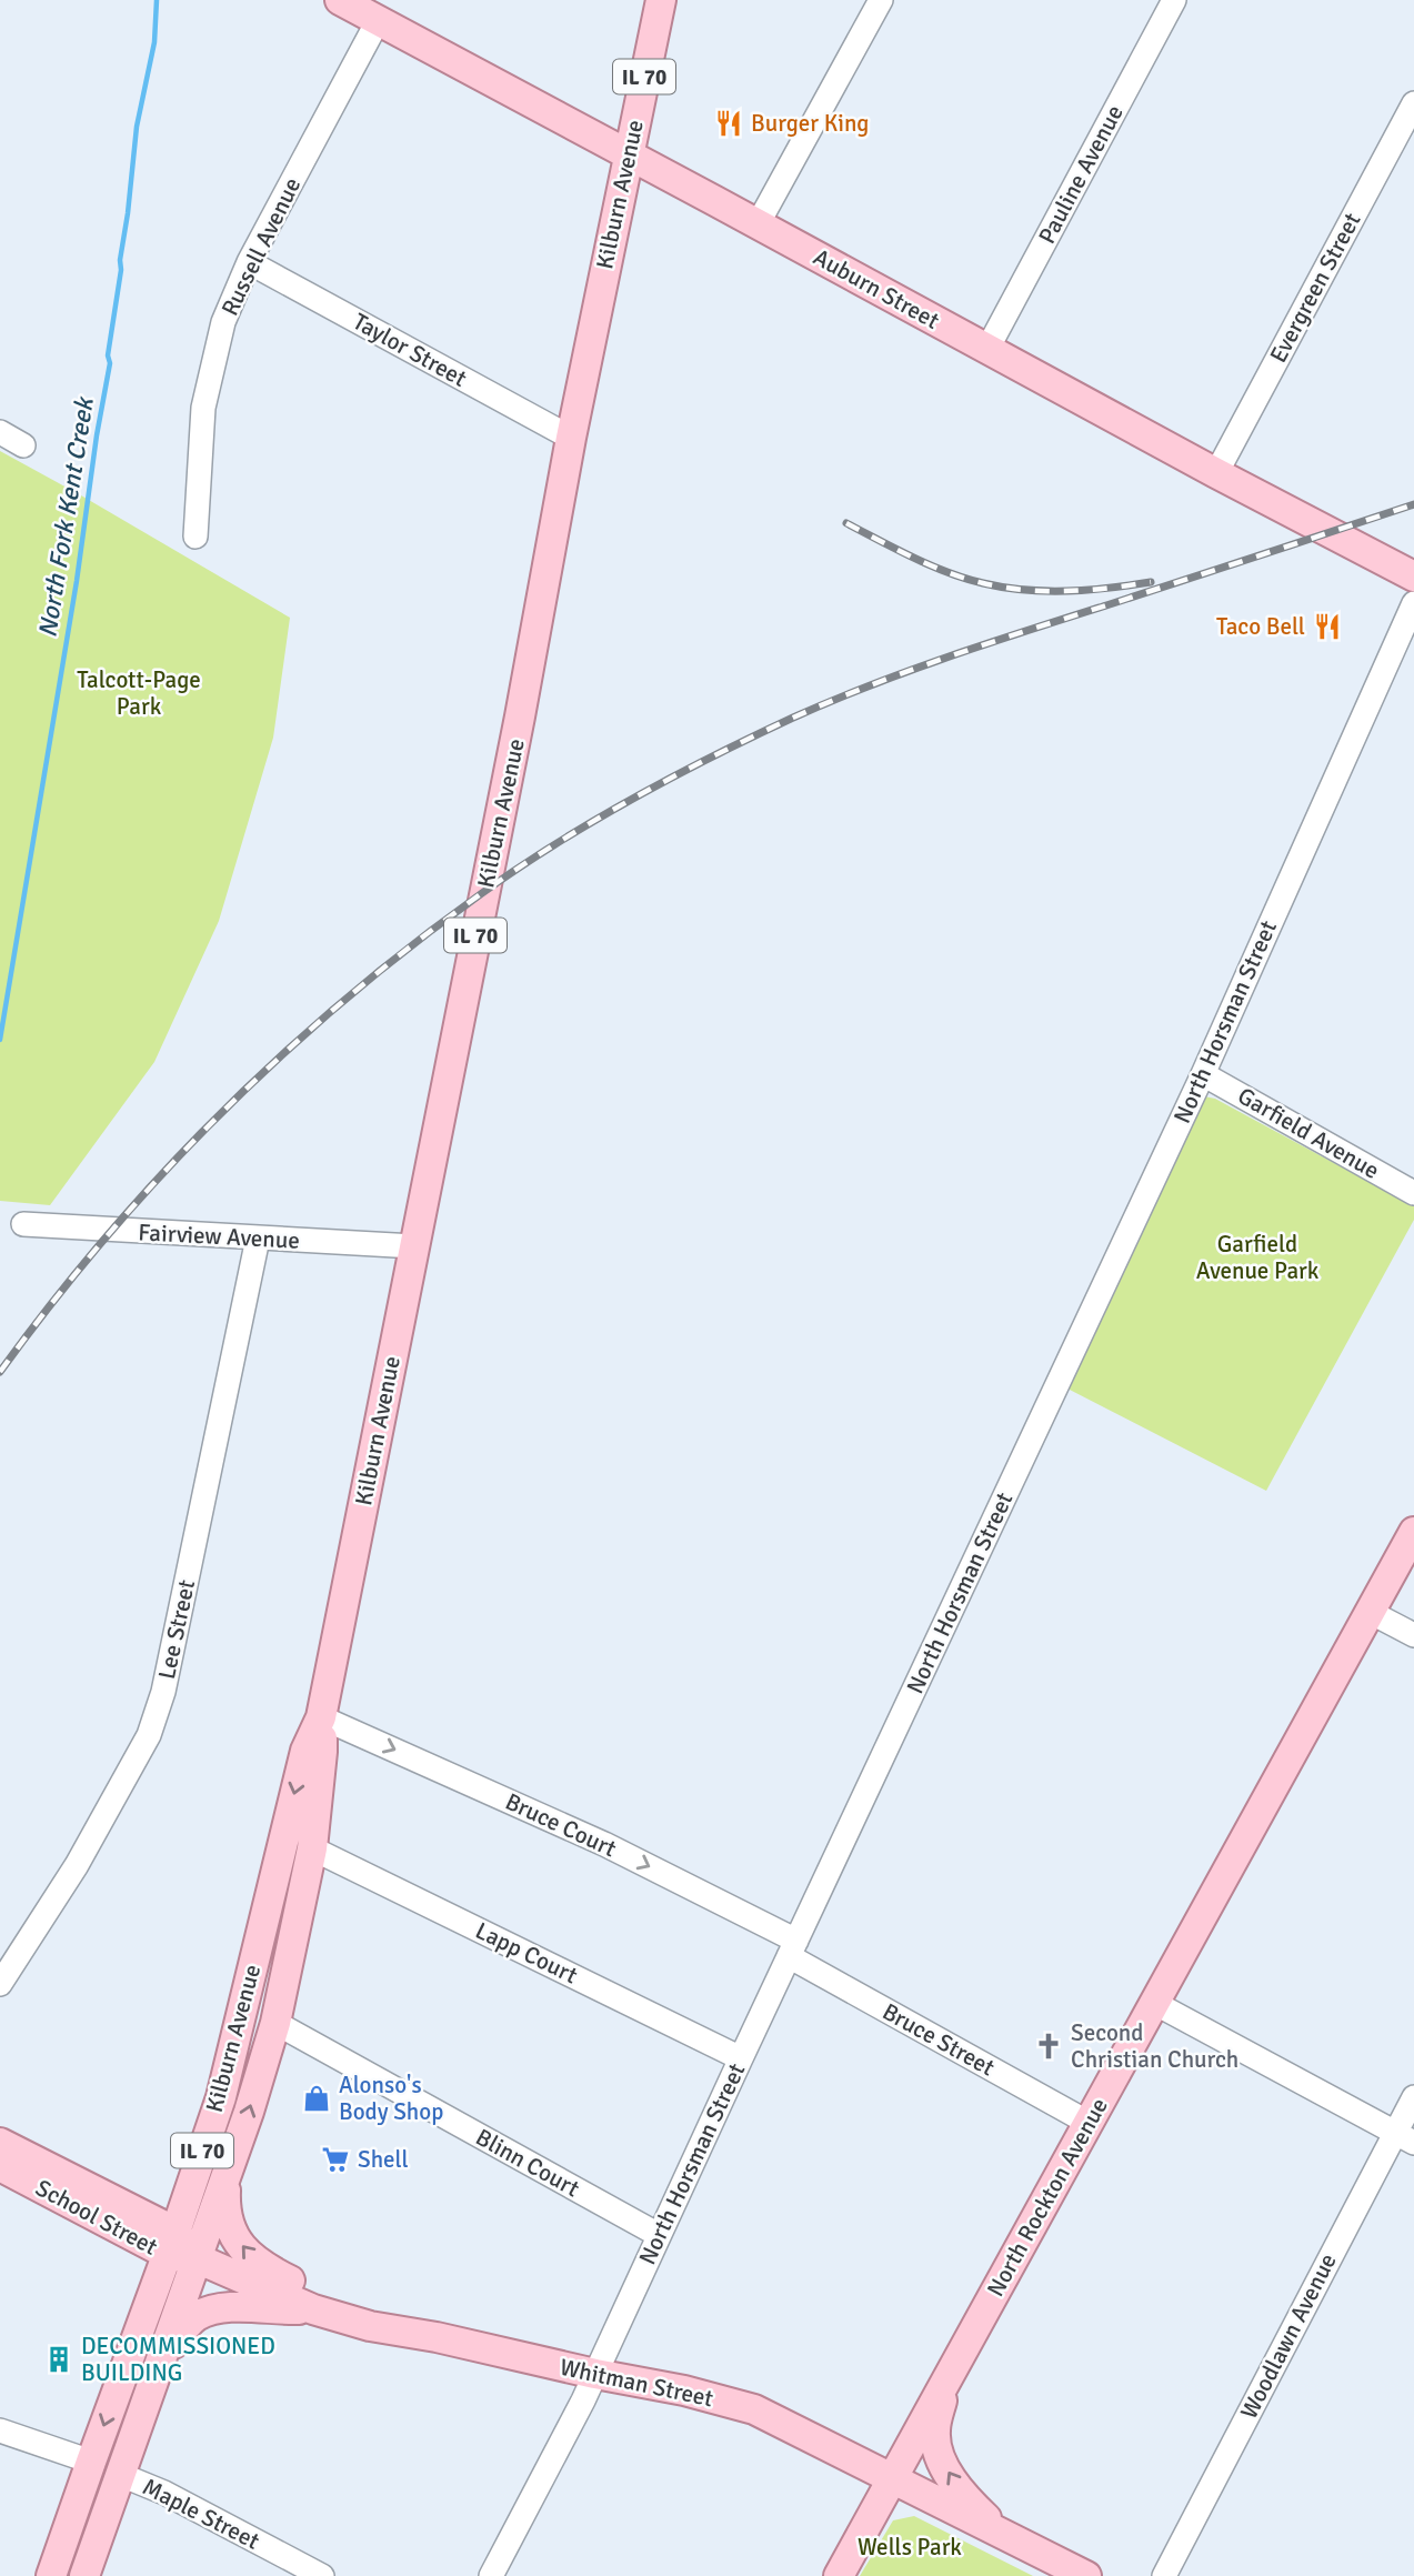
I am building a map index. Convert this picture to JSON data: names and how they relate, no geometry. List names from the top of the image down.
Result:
{
  "streets": {
    "main road": [
      "IL 70",
      "Kilburn Avenue",
      "Auburn Street",
      "North Rockton Avenue",
      "School Street",
      "Whitman Street"
    ],
    "street": [
      "Pauline Avenue",
      "Russell Avenue",
      "Evergreen Street",
      "Taylor Street",
      "North Horsman Street",
      "Garfield Avenue",
      "Fairview Avenue",
      "Lee Street",
      "Bruce Court",
      "Lapp Court",
      "Bruce Street",
      "Blinn Court",
      "Woodlawn Avenue",
      "Maple Street"
    ]
  },
  "crossings": [
    ["Pauline Avenue", "Auburn Street"],
    ["Kilburn Avenue", "Auburn Street"],
    ["Kilburn Avenue", "Taylor Street"],
    ["Kilburn Avenue", "Fairview Avenue"],
    ["Kilburn Avenue", "Bruce Court"],
    ["Kilburn Avenue", "Lapp Court"],
    ["Kilburn Avenue", "Blinn Court"],
    ["Kilburn Avenue", "School Street"],
    ["Kilburn Avenue", "Whitman Street"],
    ["Kilburn Avenue", "Maple Street"],
    ["Russell Avenue", "Auburn Street"],
    ["Russell Avenue", "Taylor Street"],
    ["Evergreen Street", "Auburn Street"],
    ["North Horsman Street", "Garfield Avenue"],
    ["North Horsman Street", "Bruce Court"],
    ["North Horsman Street", "Lapp Court"],
    ["North Horsman Street", "Bruce Street"],
    ["North Horsman Street", "Blinn Court"],
    ["North Horsman Street", "Whitman Street"],
    ["Fairview Avenue", "Lee Street"],
    ["Bruce Court", "Bruce Street"],
    ["Bruce Street", "North Rockton Avenue"],
    ["North Rockton Avenue", "Whitman Street"],
    ["School Street", "Whitman Street"]
  ],
  "one_way": ["Bruce Court"],
  "water": ["North Fork Kent Creek"],
  "parks": ["Talcott-Page Park", "Garfield Avenue Park", "Wells Park"],
  "places": {
    "restaurant": ["Burger King", "Taco Bell"],
    "church": ["Second Christian Church"],
    "shop": ["Alonso's Body Shop"],
    "supermarket": ["Shell"],
    "building": ["DECOMMISSIONED BUILDING"]
  }
}
